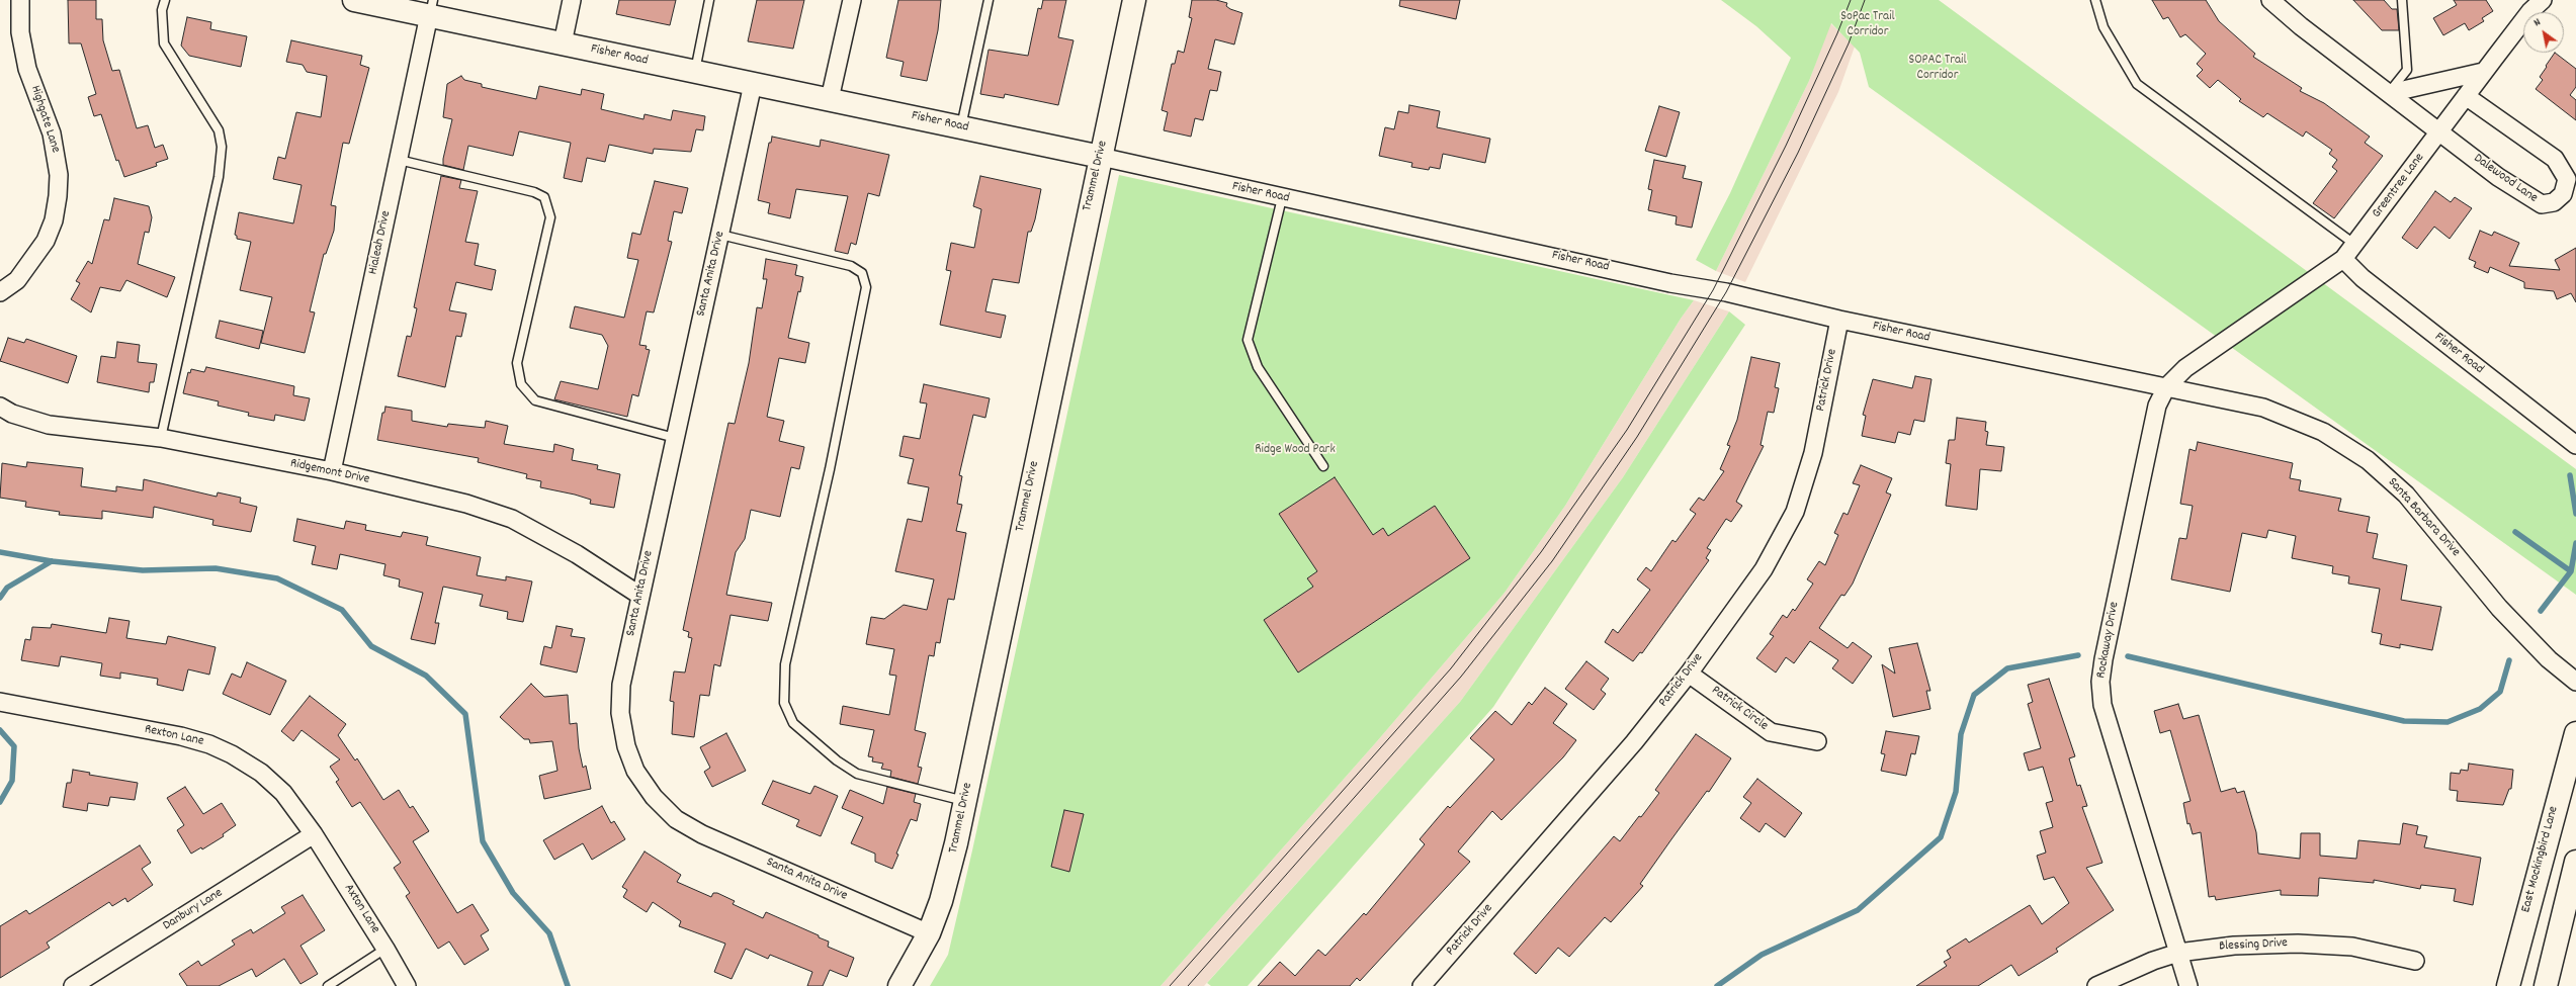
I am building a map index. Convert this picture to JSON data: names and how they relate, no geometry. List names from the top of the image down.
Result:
{
  "streets": {
    "street": [
      "Fisher Road",
      "Highgate Lane",
      "Trammel Drive",
      "Dalewood Lane",
      "Greentree Lane",
      "Hialeah Drive",
      "Santa Anita Drive",
      "Patrick Drive",
      "Ridgemont Drive",
      "Santa Barbara Drive",
      "Rockaway Drive",
      "Patrick Circle",
      "Rexton Lane",
      "East Mockingbird Lane",
      "Axton Lane",
      "Danbury Lane",
      "Blessing Drive"
    ]
  },
  "crossings": [
    ["Fisher Road", "Trammel Drive"],
    ["Fisher Road", "Greentree Lane"],
    ["Fisher Road", "Hialeah Drive"],
    ["Fisher Road", "Santa Anita Drive"],
    ["Fisher Road", "Patrick Drive"],
    ["Fisher Road", "Santa Barbara Drive"],
    ["Fisher Road", "Rockaway Drive"],
    ["Trammel Drive", "Santa Anita Drive"],
    ["Dalewood Lane", "Greentree Lane"],
    ["Greentree Lane", "Rockaway Drive"],
    ["Hialeah Drive", "Ridgemont Drive"],
    ["Santa Anita Drive", "Ridgemont Drive"],
    ["Patrick Drive", "Patrick Circle"],
    ["Santa Barbara Drive", "Rockaway Drive"],
    ["Rockaway Drive", "Blessing Drive"],
    ["Rexton Lane", "Axton Lane"],
    ["Rexton Lane", "Danbury Lane"],
    ["Axton Lane", "Danbury Lane"]
  ],
  "parks": ["SoPac Trail Corridor", "SOPAC Trail Corridor", "Ridge Wood Park"],
  "north": "top left"
}
